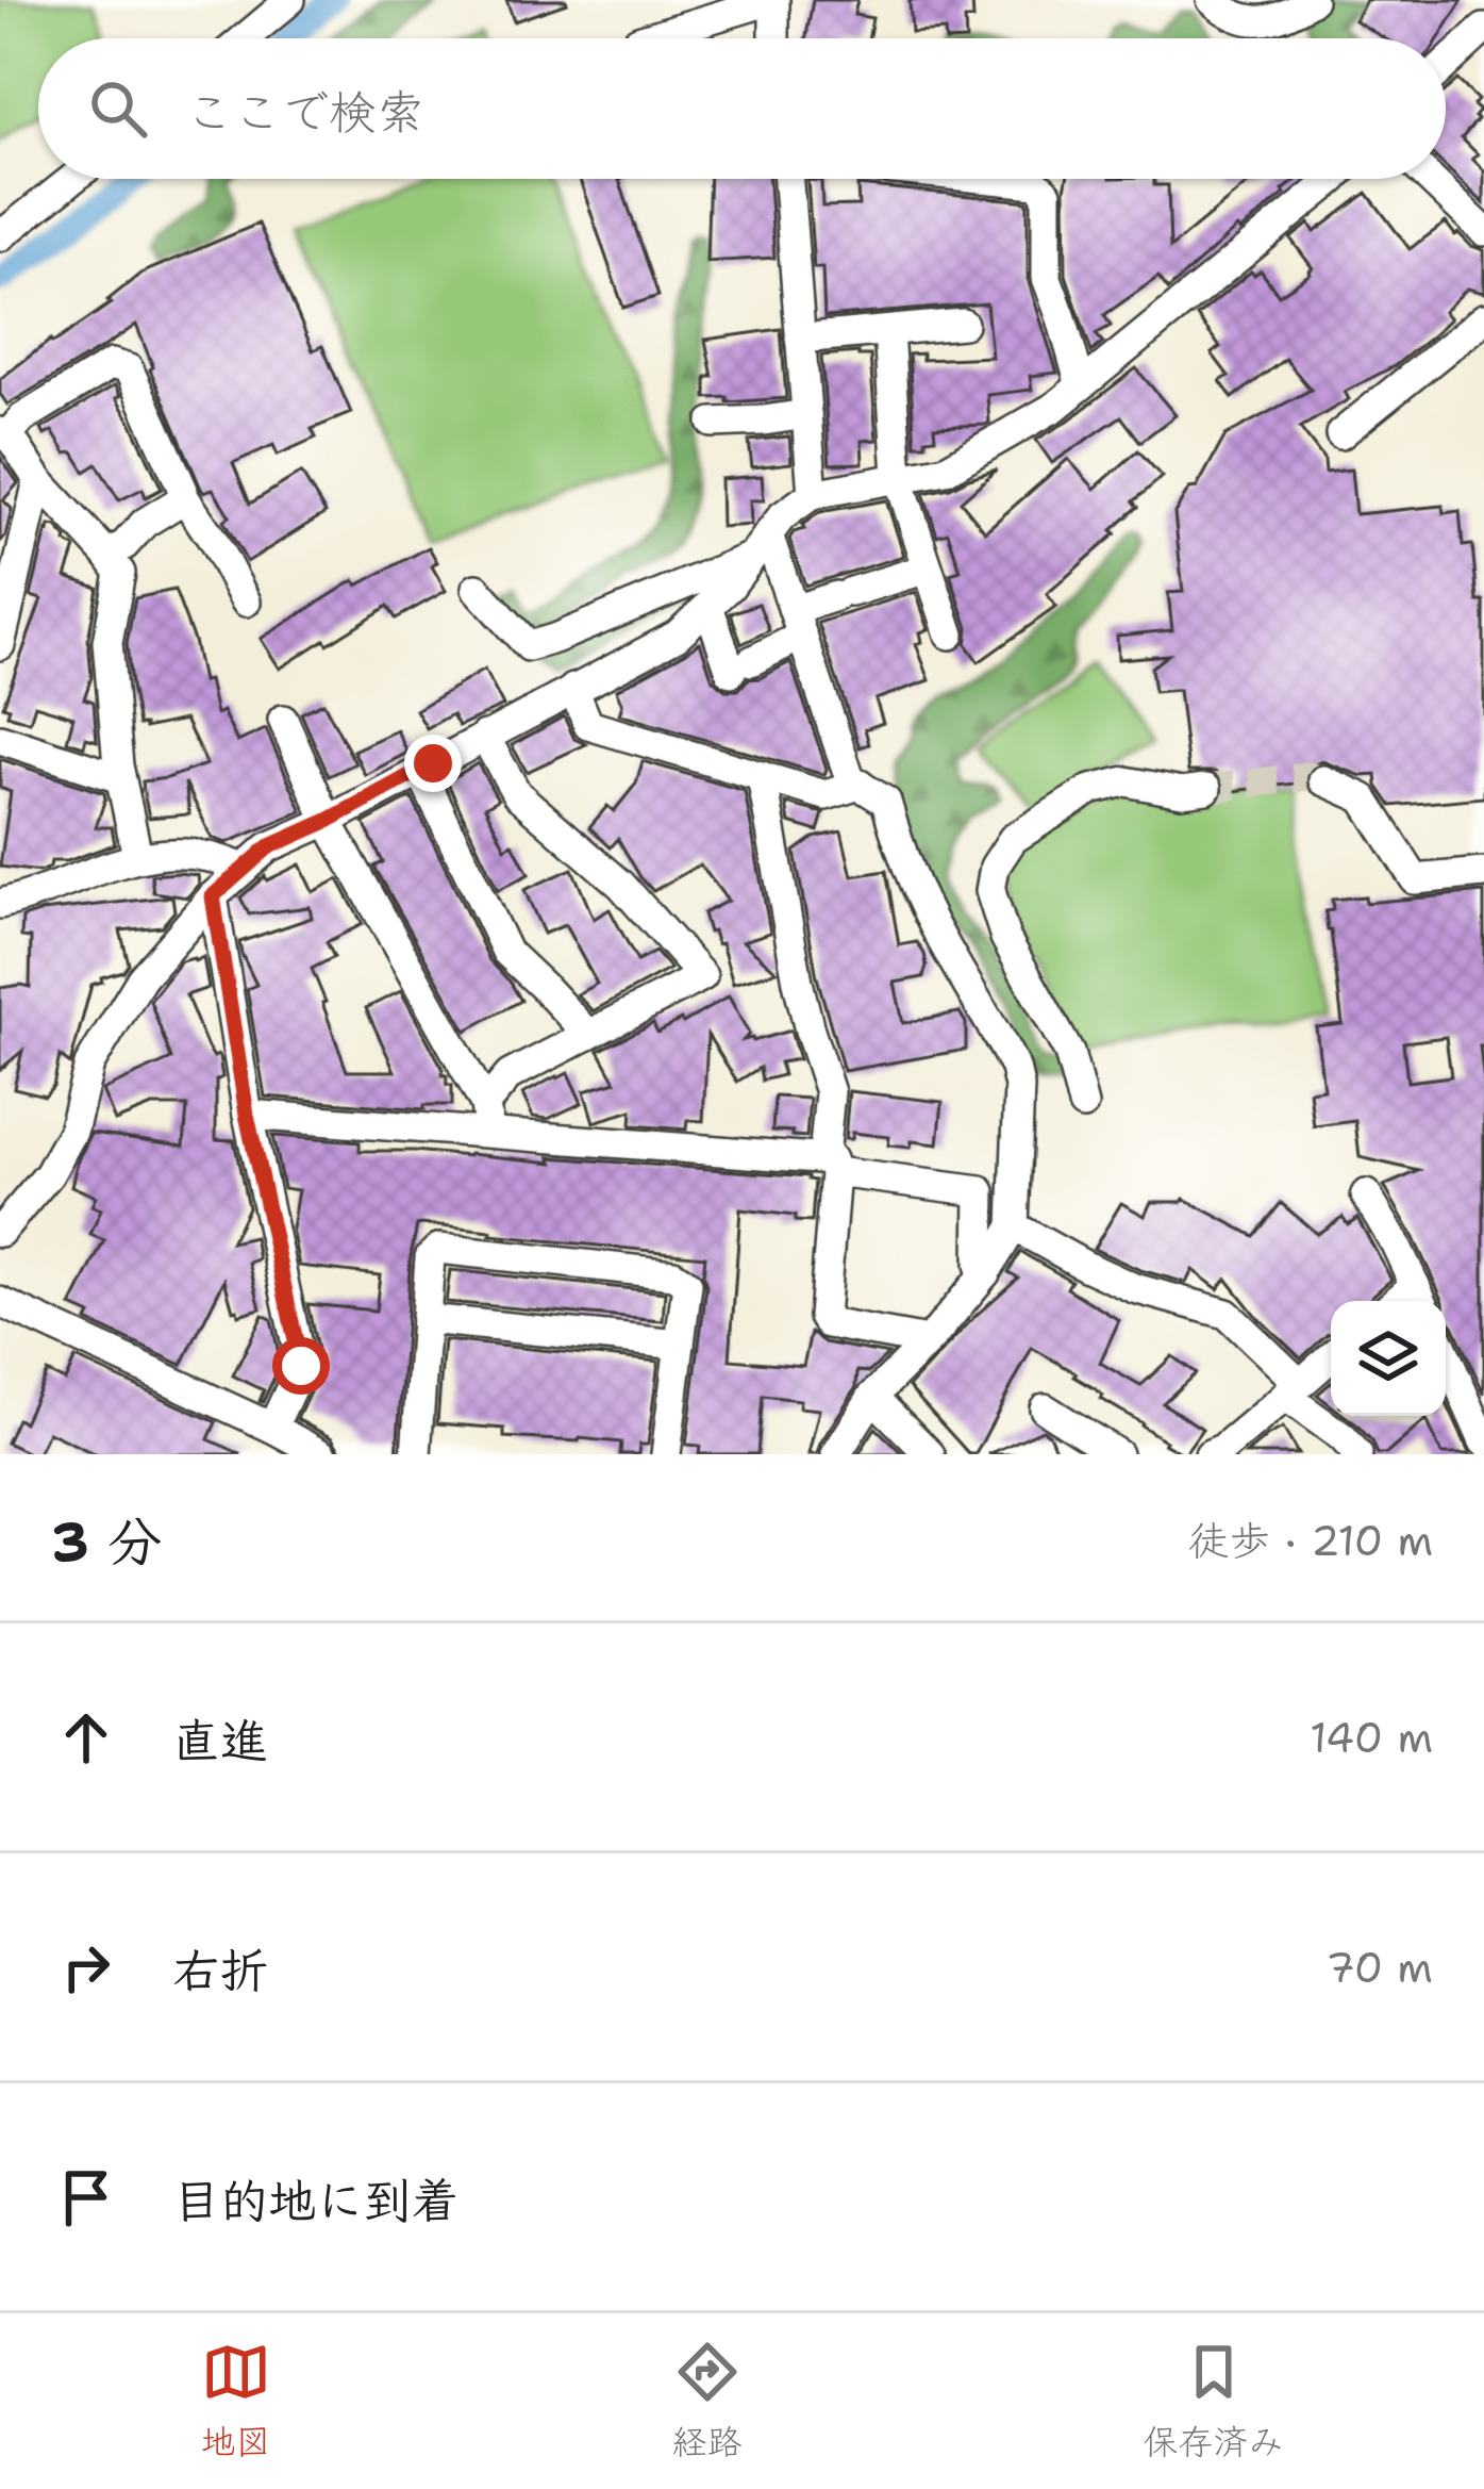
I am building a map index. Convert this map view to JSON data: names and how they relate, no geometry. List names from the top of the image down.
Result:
{
  "page": {
    "search": "ここで検索",
    "heading": ["3 分", "徒歩 · 210 m"],
    "list": [
      ["直進", "140 m"],
      ["右折", "70 m"],
      "目的地に到着"
    ],
    "nav": ["地図", "経路", "保存済み"]
  }
}
